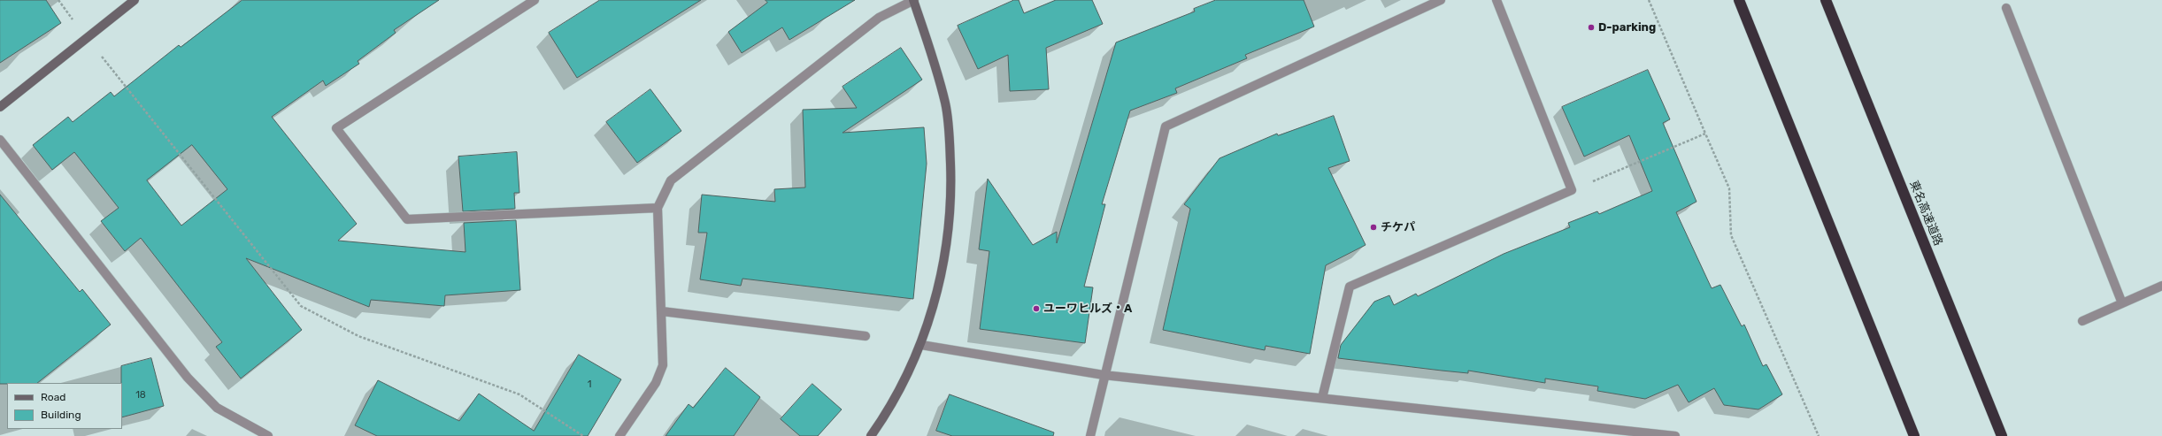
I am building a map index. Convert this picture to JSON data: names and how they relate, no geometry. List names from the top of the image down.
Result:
{
  "streets": {
    "highway": ["東名高速道路"]
  },
  "places": ["D-parking", "チケパ", "ユーワヒルズ・A"],
  "house_numbers": ["1", "18"],
  "legend": ["Road", "Building"]
}
